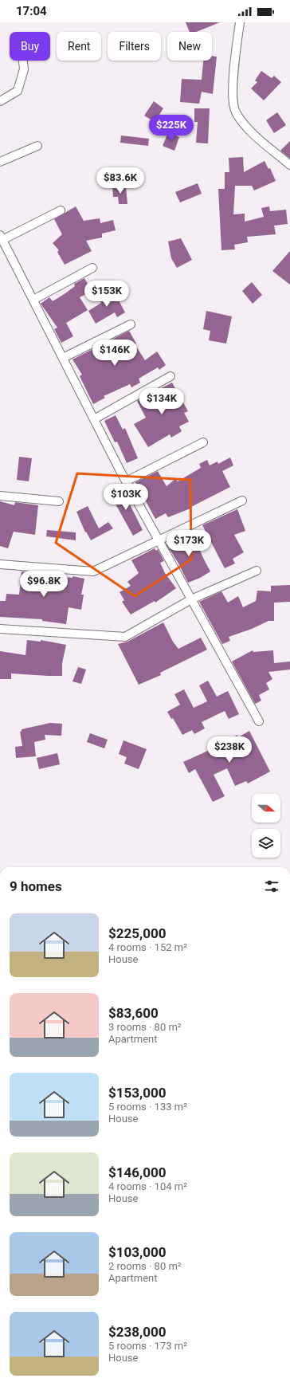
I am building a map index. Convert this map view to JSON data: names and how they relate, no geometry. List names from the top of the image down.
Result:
{
  "north": "right",
  "page": {
    "status": "17:04",
    "chip": [
      "Buy",
      "Rent",
      "Filters",
      "New"
    ],
    "price": [
      "$225K",
      "$83.6K",
      "$153K",
      "$146K",
      "$134K",
      "$103K",
      "$173K",
      "$96.8K",
      "$238K"
    ],
    "heading": "9 homes",
    "list": [
      {
        "name": "$225,000",
        "note": "4 rooms · 152 m² · House"
      },
      {
        "name": "$83,600",
        "note": "3 rooms · 80 m² · Apartment"
      },
      {
        "name": "$153,000",
        "note": "5 rooms · 133 m² · House"
      },
      {
        "name": "$146,000",
        "note": "4 rooms · 104 m² · House"
      },
      {
        "name": "$103,000",
        "note": "2 rooms · 80 m² · Apartment"
      },
      {
        "name": "$238,000",
        "note": "5 rooms · 173 m² · House"
      }
    ]
  }
}
